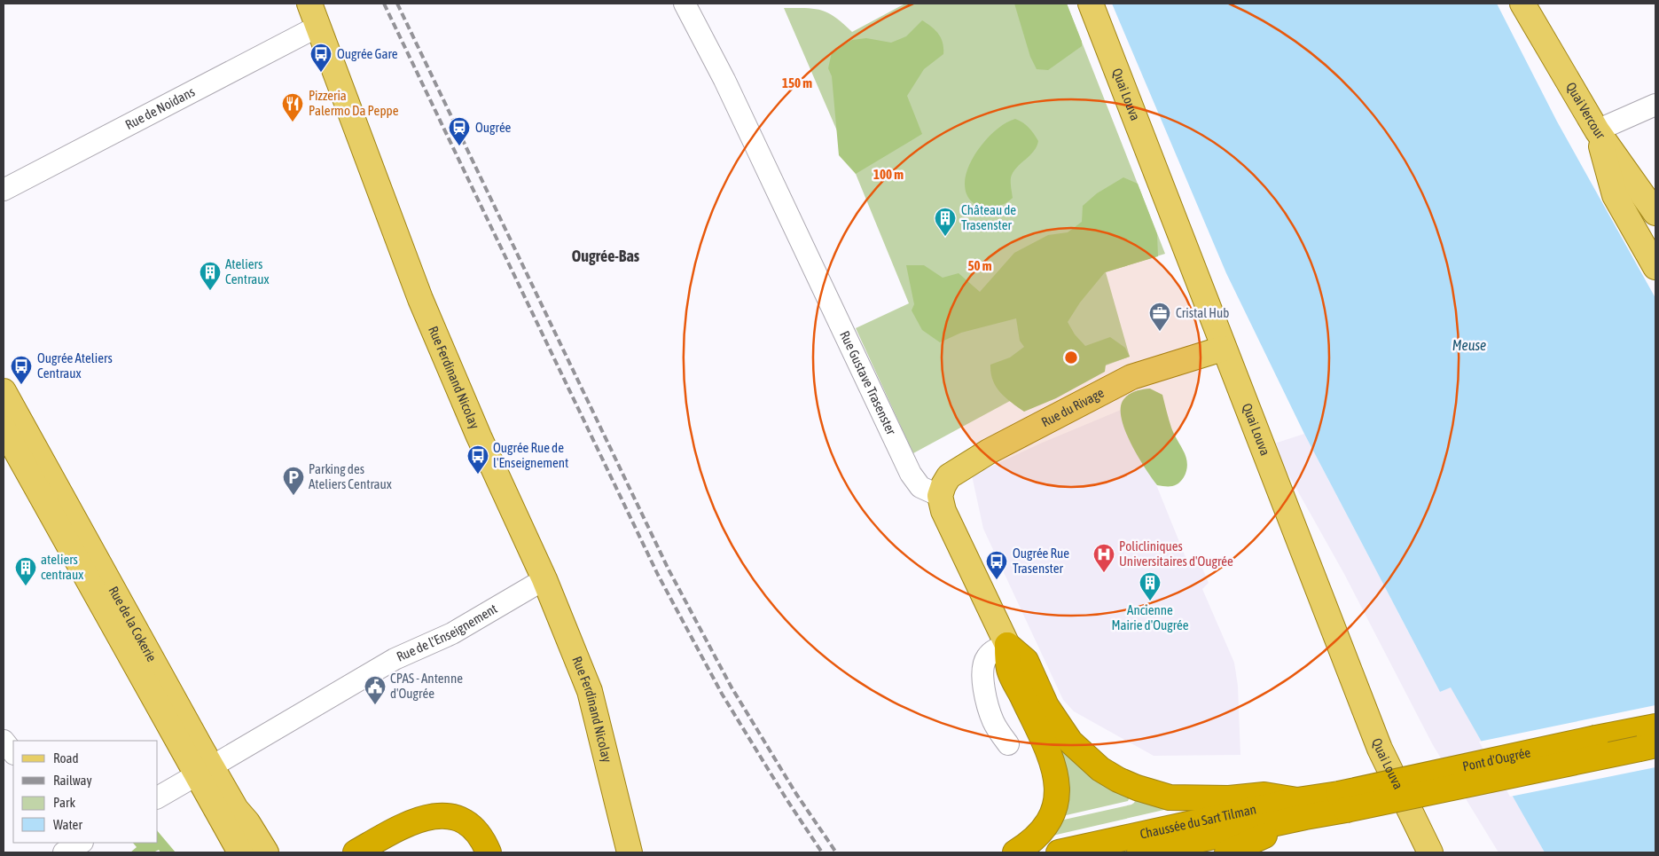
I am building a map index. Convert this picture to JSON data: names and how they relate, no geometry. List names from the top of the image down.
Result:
{
  "streets": {
    "highway": ["Pont d'Ougrée", "Chaussée du Sart Tilman"],
    "main road": [
      "Quai Louva",
      "Quai Vercour",
      "Rue Ferdinand Nicolay",
      "Rue du Rivage",
      "Rue de la Cokerie"
    ],
    "street": ["Rue de Noidans", "Rue Gustave Trasenster", "Rue de l'Enseignement"]
  },
  "crossings": [
    ["Quai Louva", "Rue du Rivage"],
    ["Rue de Noidans", "Rue Ferdinand Nicolay"],
    ["Rue Ferdinand Nicolay", "Rue de l'Enseignement"],
    ["Rue Gustave Trasenster", "Rue du Rivage"],
    ["Rue de la Cokerie", "Rue de l'Enseignement"],
    ["Pont d'Ougrée", "Chaussée du Sart Tilman"]
  ],
  "districts": ["Ougrée-Bas"],
  "water": ["Meuse"],
  "places": {
    "bus stop": [
      "Ougrée Gare",
      "Ougrée Ateliers Centraux",
      "Ougrée Rue de l'Enseignement",
      "Ougrée Rue Trasenster"
    ],
    "restaurant": ["Pizzeria Palermo Da Peppe"],
    "station": ["Ougrée"],
    "building": [
      "Château de Trasenster",
      "Ateliers Centraux",
      "ateliers centraux",
      "Ancienne Mairie d'Ougrée"
    ],
    "office": ["Cristal Hub"],
    "parking": ["Parking des Ateliers Centraux"],
    "hospital": ["Policliniques Universitaires d'Ougrée"],
    "public building": ["CPAS - Antenne d'Ougrée"]
  },
  "legend": [
    "Road",
    "Railway",
    "Park",
    "Water"
  ],
  "rings": ["150 m", "100 m", "50 m"]
}
